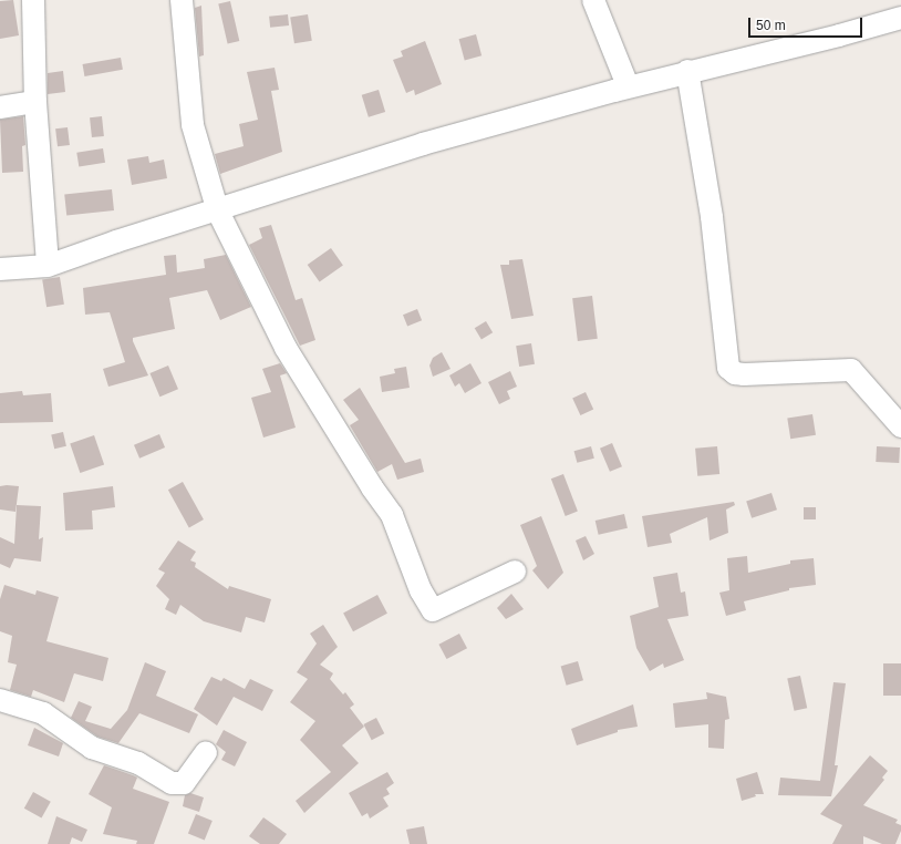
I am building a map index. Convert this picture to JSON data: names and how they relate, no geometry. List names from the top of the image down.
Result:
{
  "scale_bar": "50 m"
}
